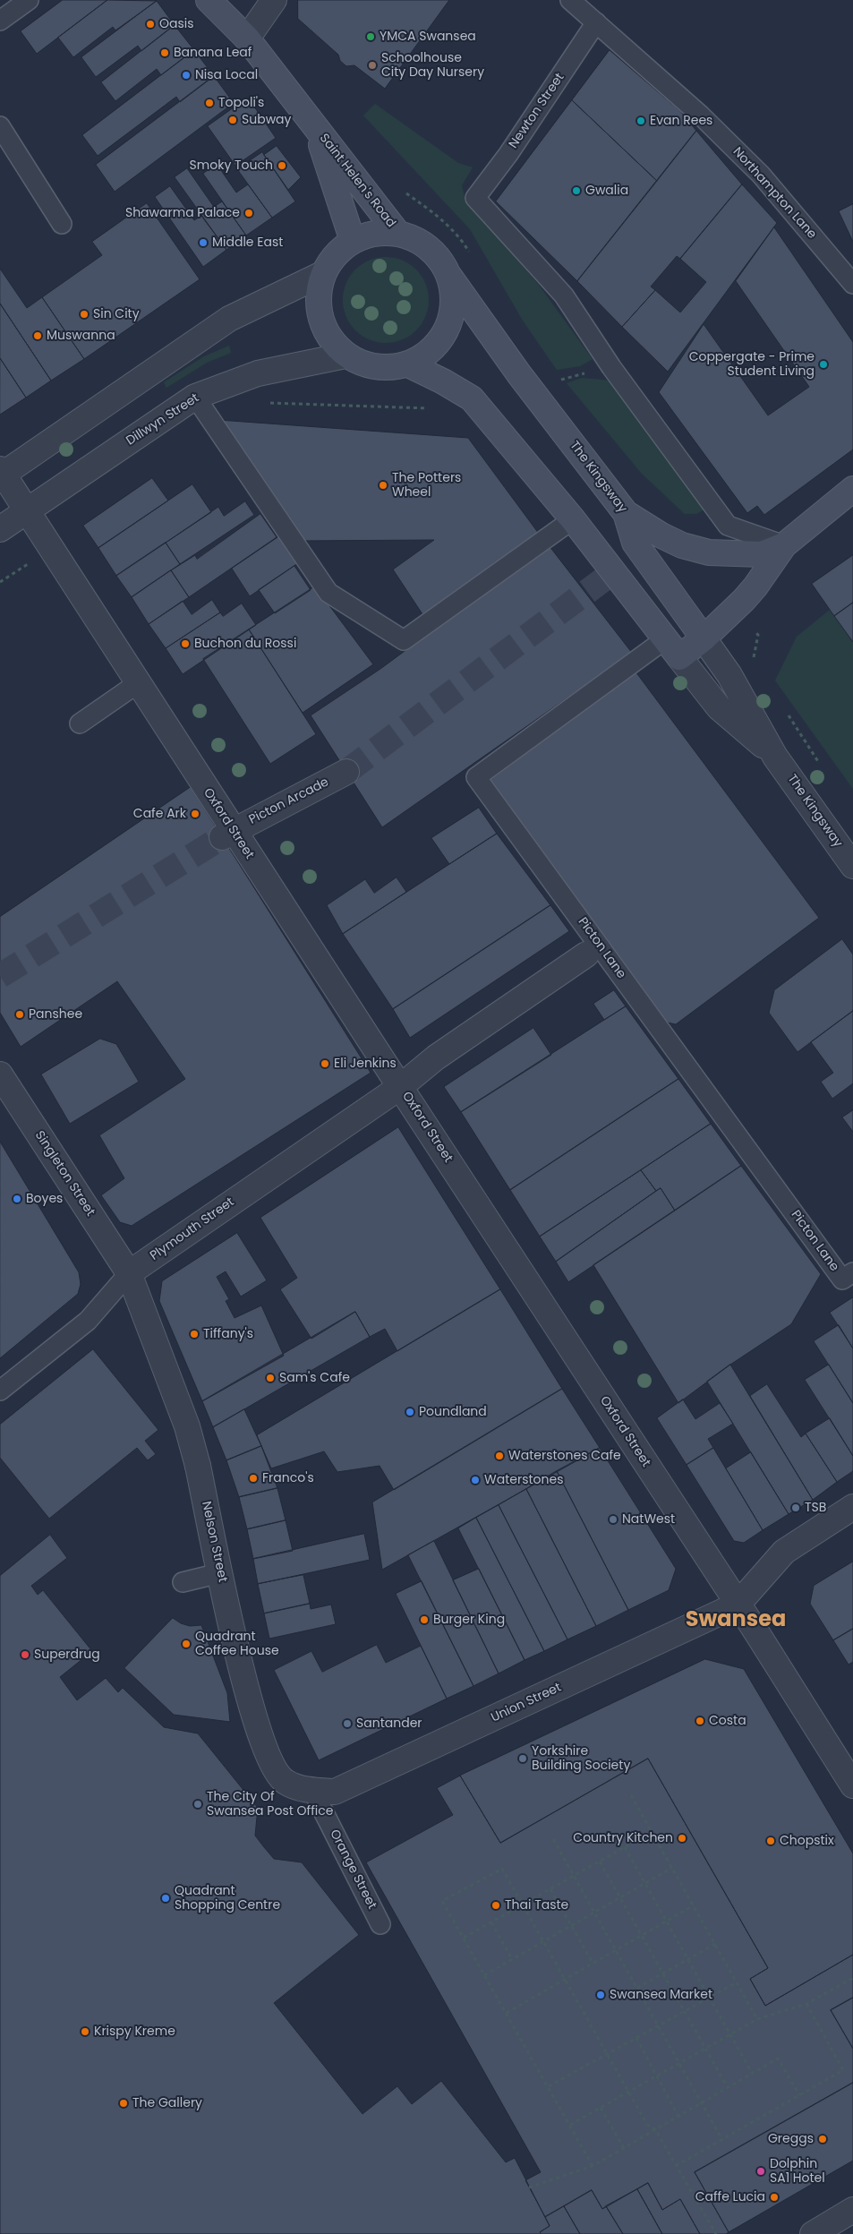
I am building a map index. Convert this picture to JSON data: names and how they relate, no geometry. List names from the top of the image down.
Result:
{
  "streets": {
    "main road": ["Saint Helen's Road", "The Kingsway"],
    "street": [
      "Dillwyn Street",
      "Picton Arcade",
      "Oxford Street",
      "Singleton Street",
      "Plymouth Street",
      "Nelson Street",
      "Union Street"
    ],
    "lane": [
      "Newton Street",
      "Northampton Lane",
      "Picton Lane",
      "Orange Street"
    ]
  },
  "crossings": [
    ["Newton Street", "Northampton Lane"],
    ["Saint Helen's Road", "Dillwyn Street"],
    ["Saint Helen's Road", "The Kingsway"],
    ["Dillwyn Street", "The Kingsway"],
    ["Dillwyn Street", "Oxford Street"],
    ["The Kingsway", "Picton Lane"],
    ["Picton Arcade", "Oxford Street"],
    ["Oxford Street", "Plymouth Street"],
    ["Oxford Street", "Union Street"],
    ["Singleton Street", "Plymouth Street"],
    ["Singleton Street", "Nelson Street"],
    ["Plymouth Street", "Nelson Street"],
    ["Nelson Street", "Union Street"],
    ["Nelson Street", "Orange Street"],
    ["Union Street", "Orange Street"]
  ],
  "districts": ["Swansea"],
  "places": [
    "Oasis",
    "YMCA Swansea",
    "Banana Leaf",
    "Schoolhouse City Day Nursery",
    "Nisa Local",
    "Topoli's",
    "Subway",
    "Evan Rees",
    "Smoky Touch",
    "Gwalia",
    "Shawarma Palace",
    "Middle East",
    "Sin City",
    "Muswanna",
    "Coppergate - Prime Student Living",
    "The Potters Wheel",
    "Buchon du Rossi",
    "Cafe Ark",
    "Panshee",
    "Eli Jenkins",
    "Boyes",
    "Tiffany's",
    "Sam's Cafe",
    "Poundland",
    "Waterstones Cafe",
    "Franco's",
    "Waterstones",
    "TSB",
    "NatWest",
    "Burger King",
    "Quadrant Coffee House",
    "Superdrug",
    "Costa",
    "Santander",
    "Yorkshire Building Society",
    "The City Of Swansea Post Office",
    "Country Kitchen",
    "Chopstix",
    "Quadrant Shopping Centre",
    "Thai Taste",
    "Swansea Market",
    "Krispy Kreme",
    "The Gallery",
    "Greggs",
    "Dolphin SA1 Hotel",
    "Caffe Lucia"
  ]
}
